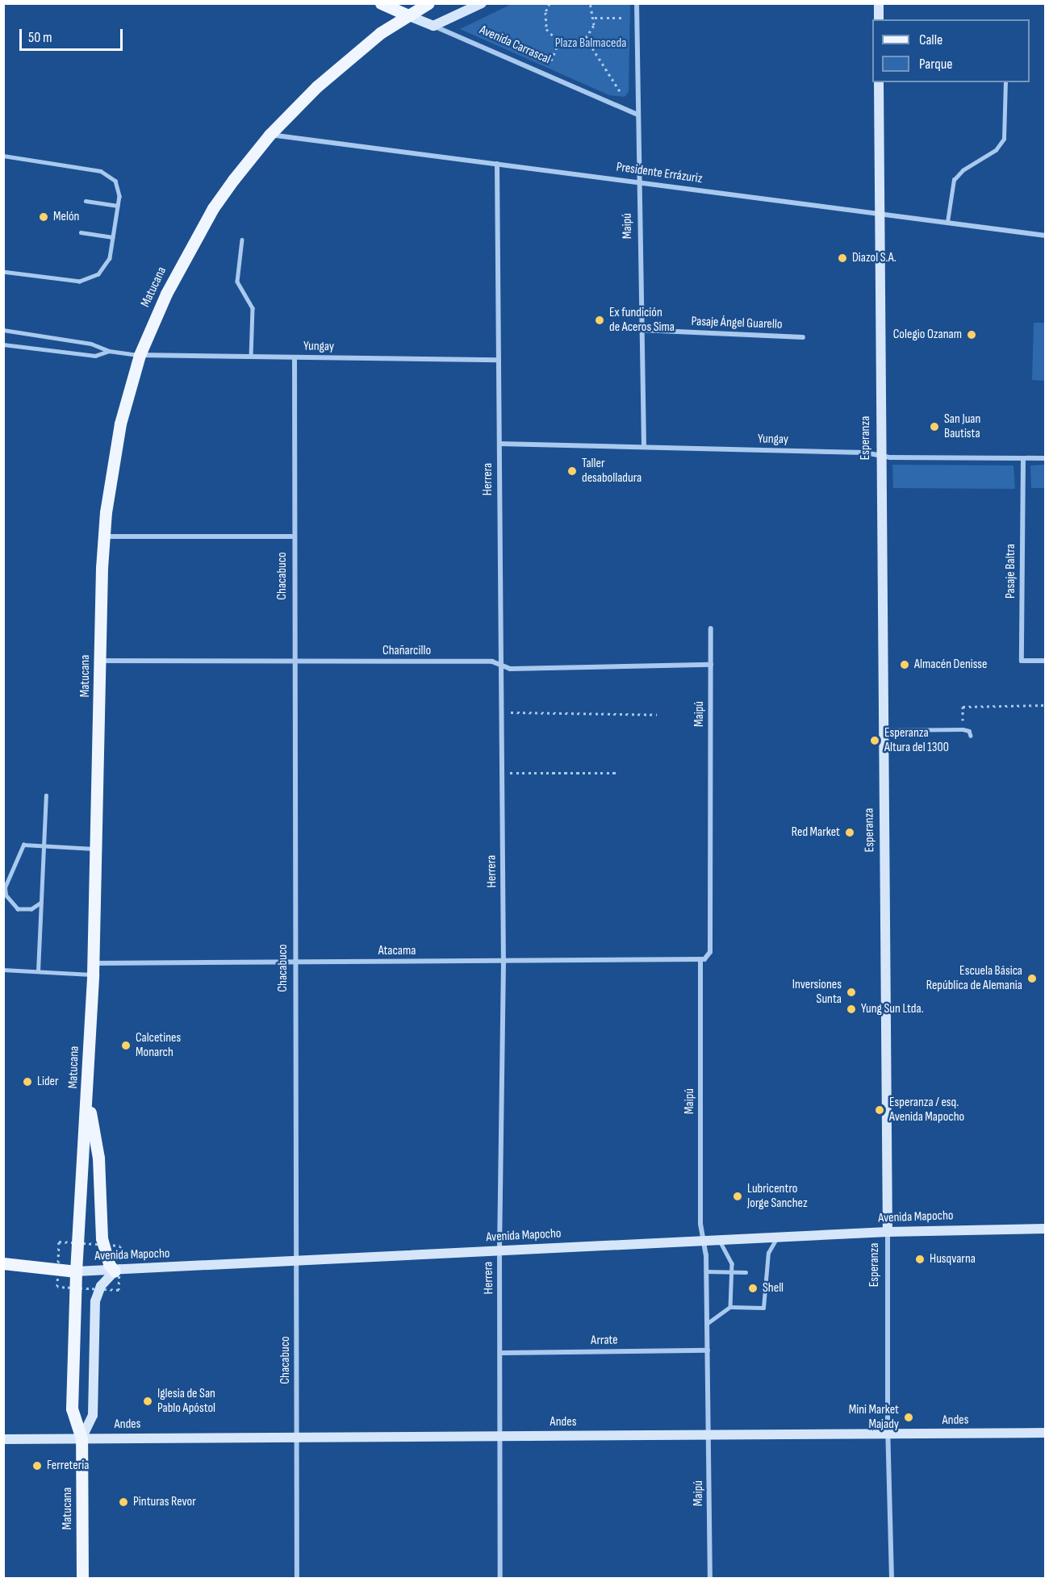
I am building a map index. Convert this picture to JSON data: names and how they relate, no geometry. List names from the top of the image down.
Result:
{
  "streets": {
    "main road": [
      "Avenida Carrascal",
      "Matucana",
      "Esperanza",
      "Avenida Mapocho",
      "Andes"
    ],
    "street": [
      "Presidente Errázuriz",
      "Maipú",
      "Pasaje Ángel Guarello",
      "Yungay",
      "Herrera",
      "Pasaje Baltra",
      "Chacabuco",
      "Chañarcillo",
      "Atacama",
      "Arrate"
    ]
  },
  "crossings": [
    ["Avenida Carrascal", "Maipú"],
    ["Avenida Carrascal", "Matucana"],
    ["Presidente Errázuriz", "Maipú"],
    ["Presidente Errázuriz", "Matucana"],
    ["Presidente Errázuriz", "Esperanza"],
    ["Presidente Errázuriz", "Herrera"],
    ["Maipú", "Pasaje Ángel Guarello"],
    ["Maipú", "Yungay"],
    ["Maipú", "Chañarcillo"],
    ["Maipú", "Atacama"],
    ["Maipú", "Avenida Mapocho"],
    ["Maipú", "Arrate"],
    ["Maipú", "Andes"],
    ["Matucana", "Yungay"],
    ["Matucana", "Chañarcillo"],
    ["Matucana", "Atacama"],
    ["Matucana", "Avenida Mapocho"],
    ["Matucana", "Andes"],
    ["Yungay", "Esperanza"],
    ["Yungay", "Herrera"],
    ["Yungay", "Pasaje Baltra"],
    ["Yungay", "Chacabuco"],
    ["Esperanza", "Avenida Mapocho"],
    ["Esperanza", "Andes"],
    ["Herrera", "Chañarcillo"],
    ["Herrera", "Atacama"],
    ["Herrera", "Avenida Mapocho"],
    ["Herrera", "Arrate"],
    ["Herrera", "Andes"],
    ["Chacabuco", "Chañarcillo"],
    ["Chacabuco", "Atacama"],
    ["Chacabuco", "Avenida Mapocho"],
    ["Chacabuco", "Andes"]
  ],
  "parks": ["Plaza Balmaceda"],
  "places": [
    "Melón",
    "Diazol S.A.",
    "Ex fundición de Aceros Sima",
    "Colegio Ozanam",
    "San Juan Bautista",
    "Taller desabolladura",
    "Almacén Denisse",
    "Esperanza Altura del 1300",
    "Red Market",
    "Escuela Básica República de Alemania",
    "Inversiones Sunta",
    "Yung Sun Ltda.",
    "Calcetines Monarch",
    "Lider",
    "Esperanza / esq. Avenida Mapocho",
    "Lubricentro Jorge Sanchez",
    "Husqvarna",
    "Shell",
    "Iglesia de San Pablo Apóstol",
    "Mini Market Majady",
    "Ferretería",
    "Pinturas Revor"
  ],
  "legend": ["Calle", "Parque"],
  "scale_bar": "50 m"
}
